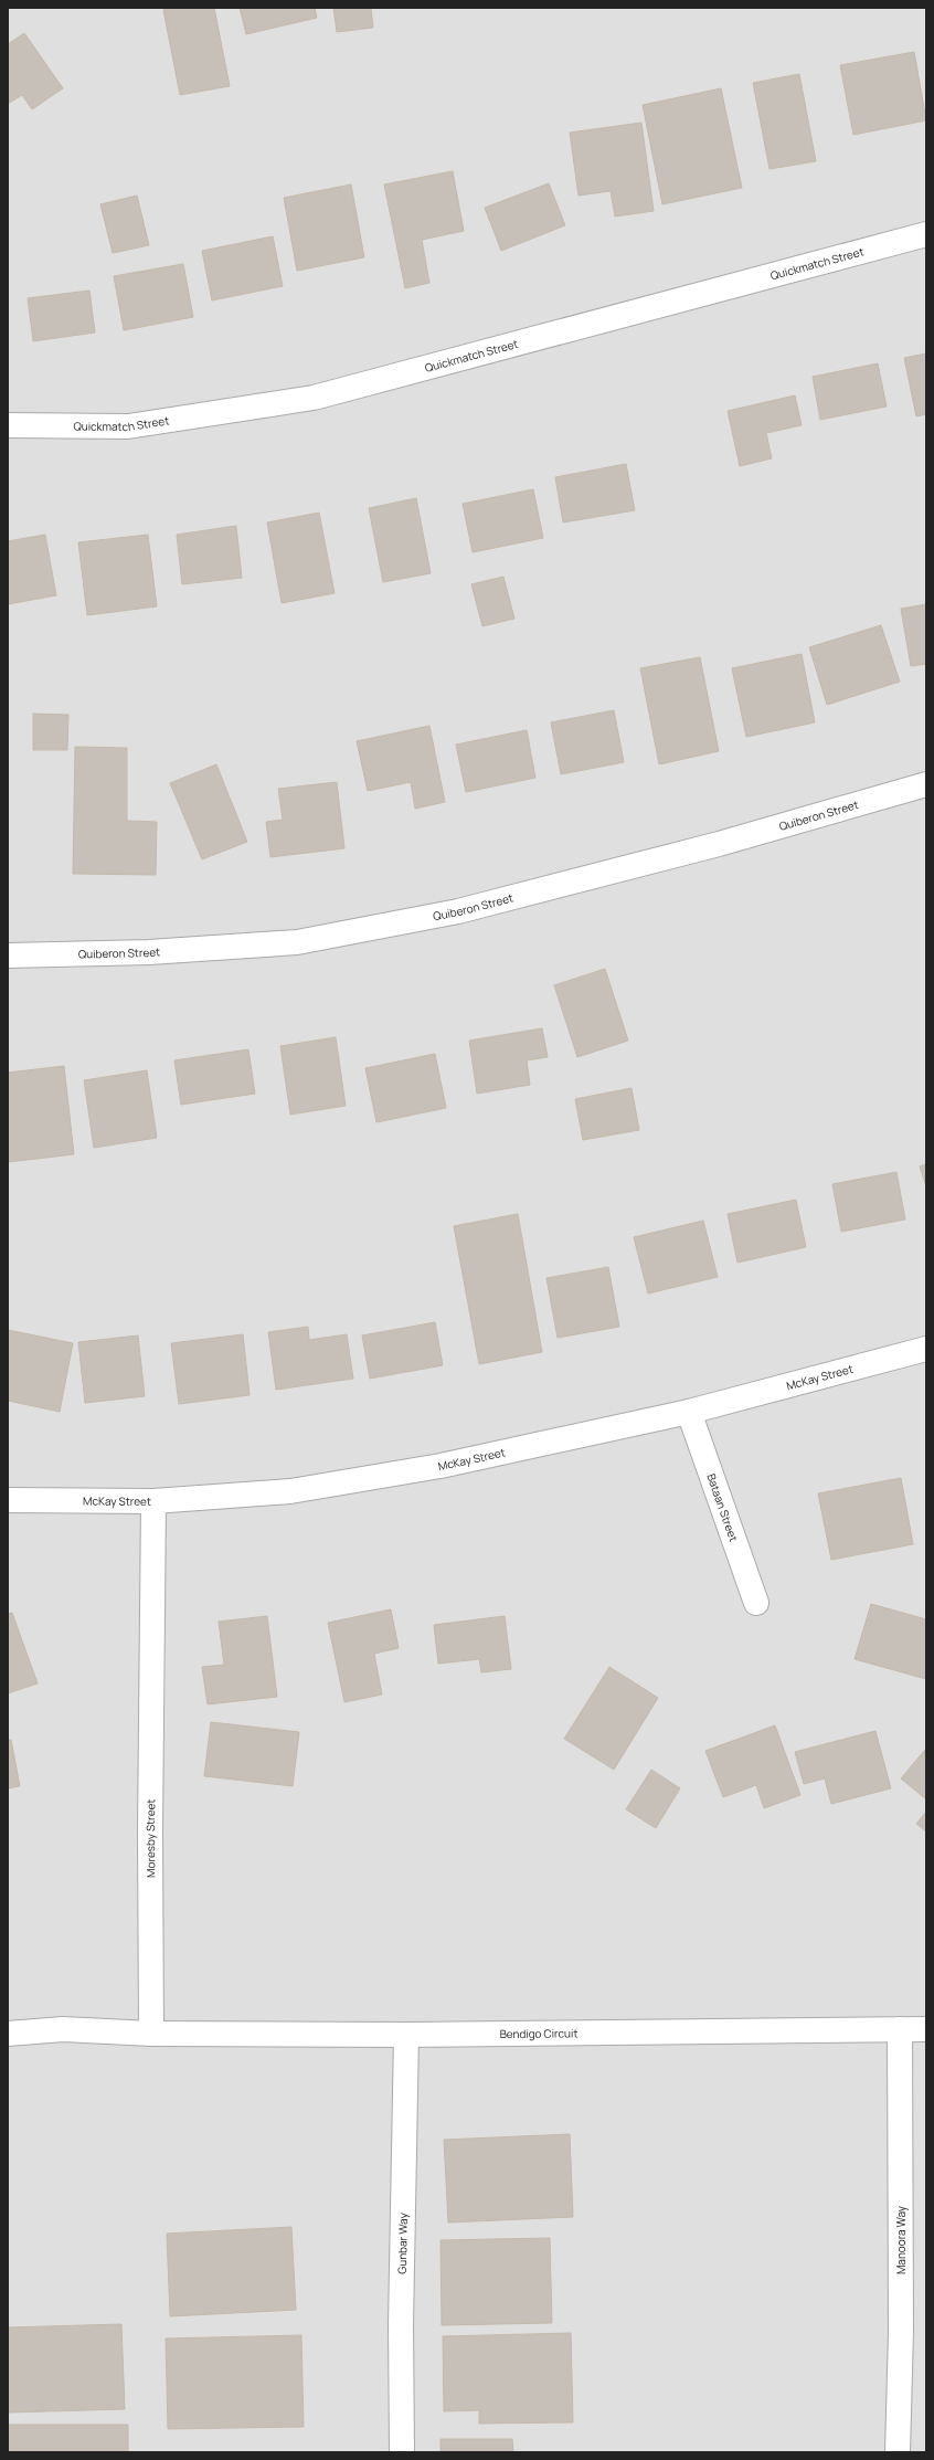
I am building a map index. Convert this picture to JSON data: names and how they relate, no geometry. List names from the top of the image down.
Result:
{
  "streets": {
    "street": [
      "Quickmatch Street",
      "Quiberon Street",
      "McKay Street",
      "Bataan Street",
      "Moresby Street",
      "Bendigo Circuit",
      "Manoora Way",
      "Gunbar Way"
    ]
  },
  "crossings": [
    ["McKay Street", "Bataan Street"],
    ["McKay Street", "Moresby Street"],
    ["Moresby Street", "Bendigo Circuit"],
    ["Bendigo Circuit", "Manoora Way"],
    ["Bendigo Circuit", "Gunbar Way"]
  ]
}
